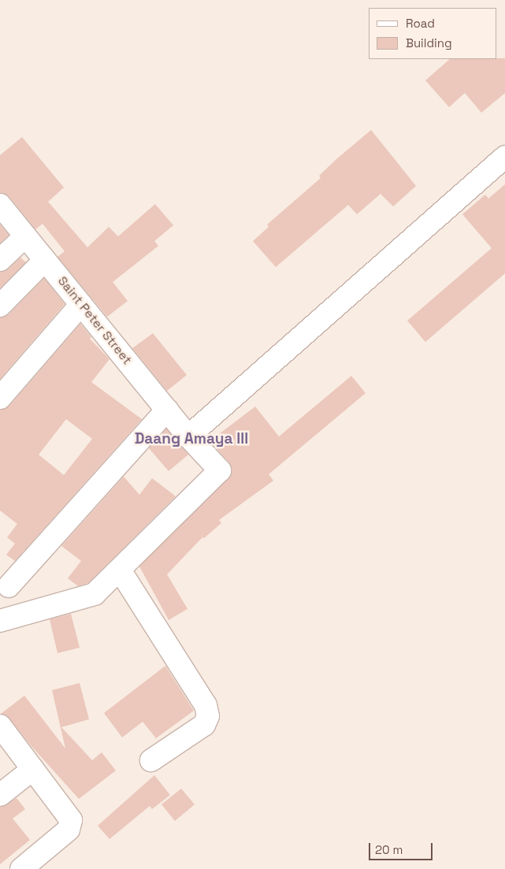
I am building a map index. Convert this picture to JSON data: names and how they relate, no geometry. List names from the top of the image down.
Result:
{
  "streets": {
    "street": ["Saint Peter Street"]
  },
  "districts": ["Daang Amaya III"],
  "legend": ["Road", "Building"],
  "scale_bar": "20 m"
}
